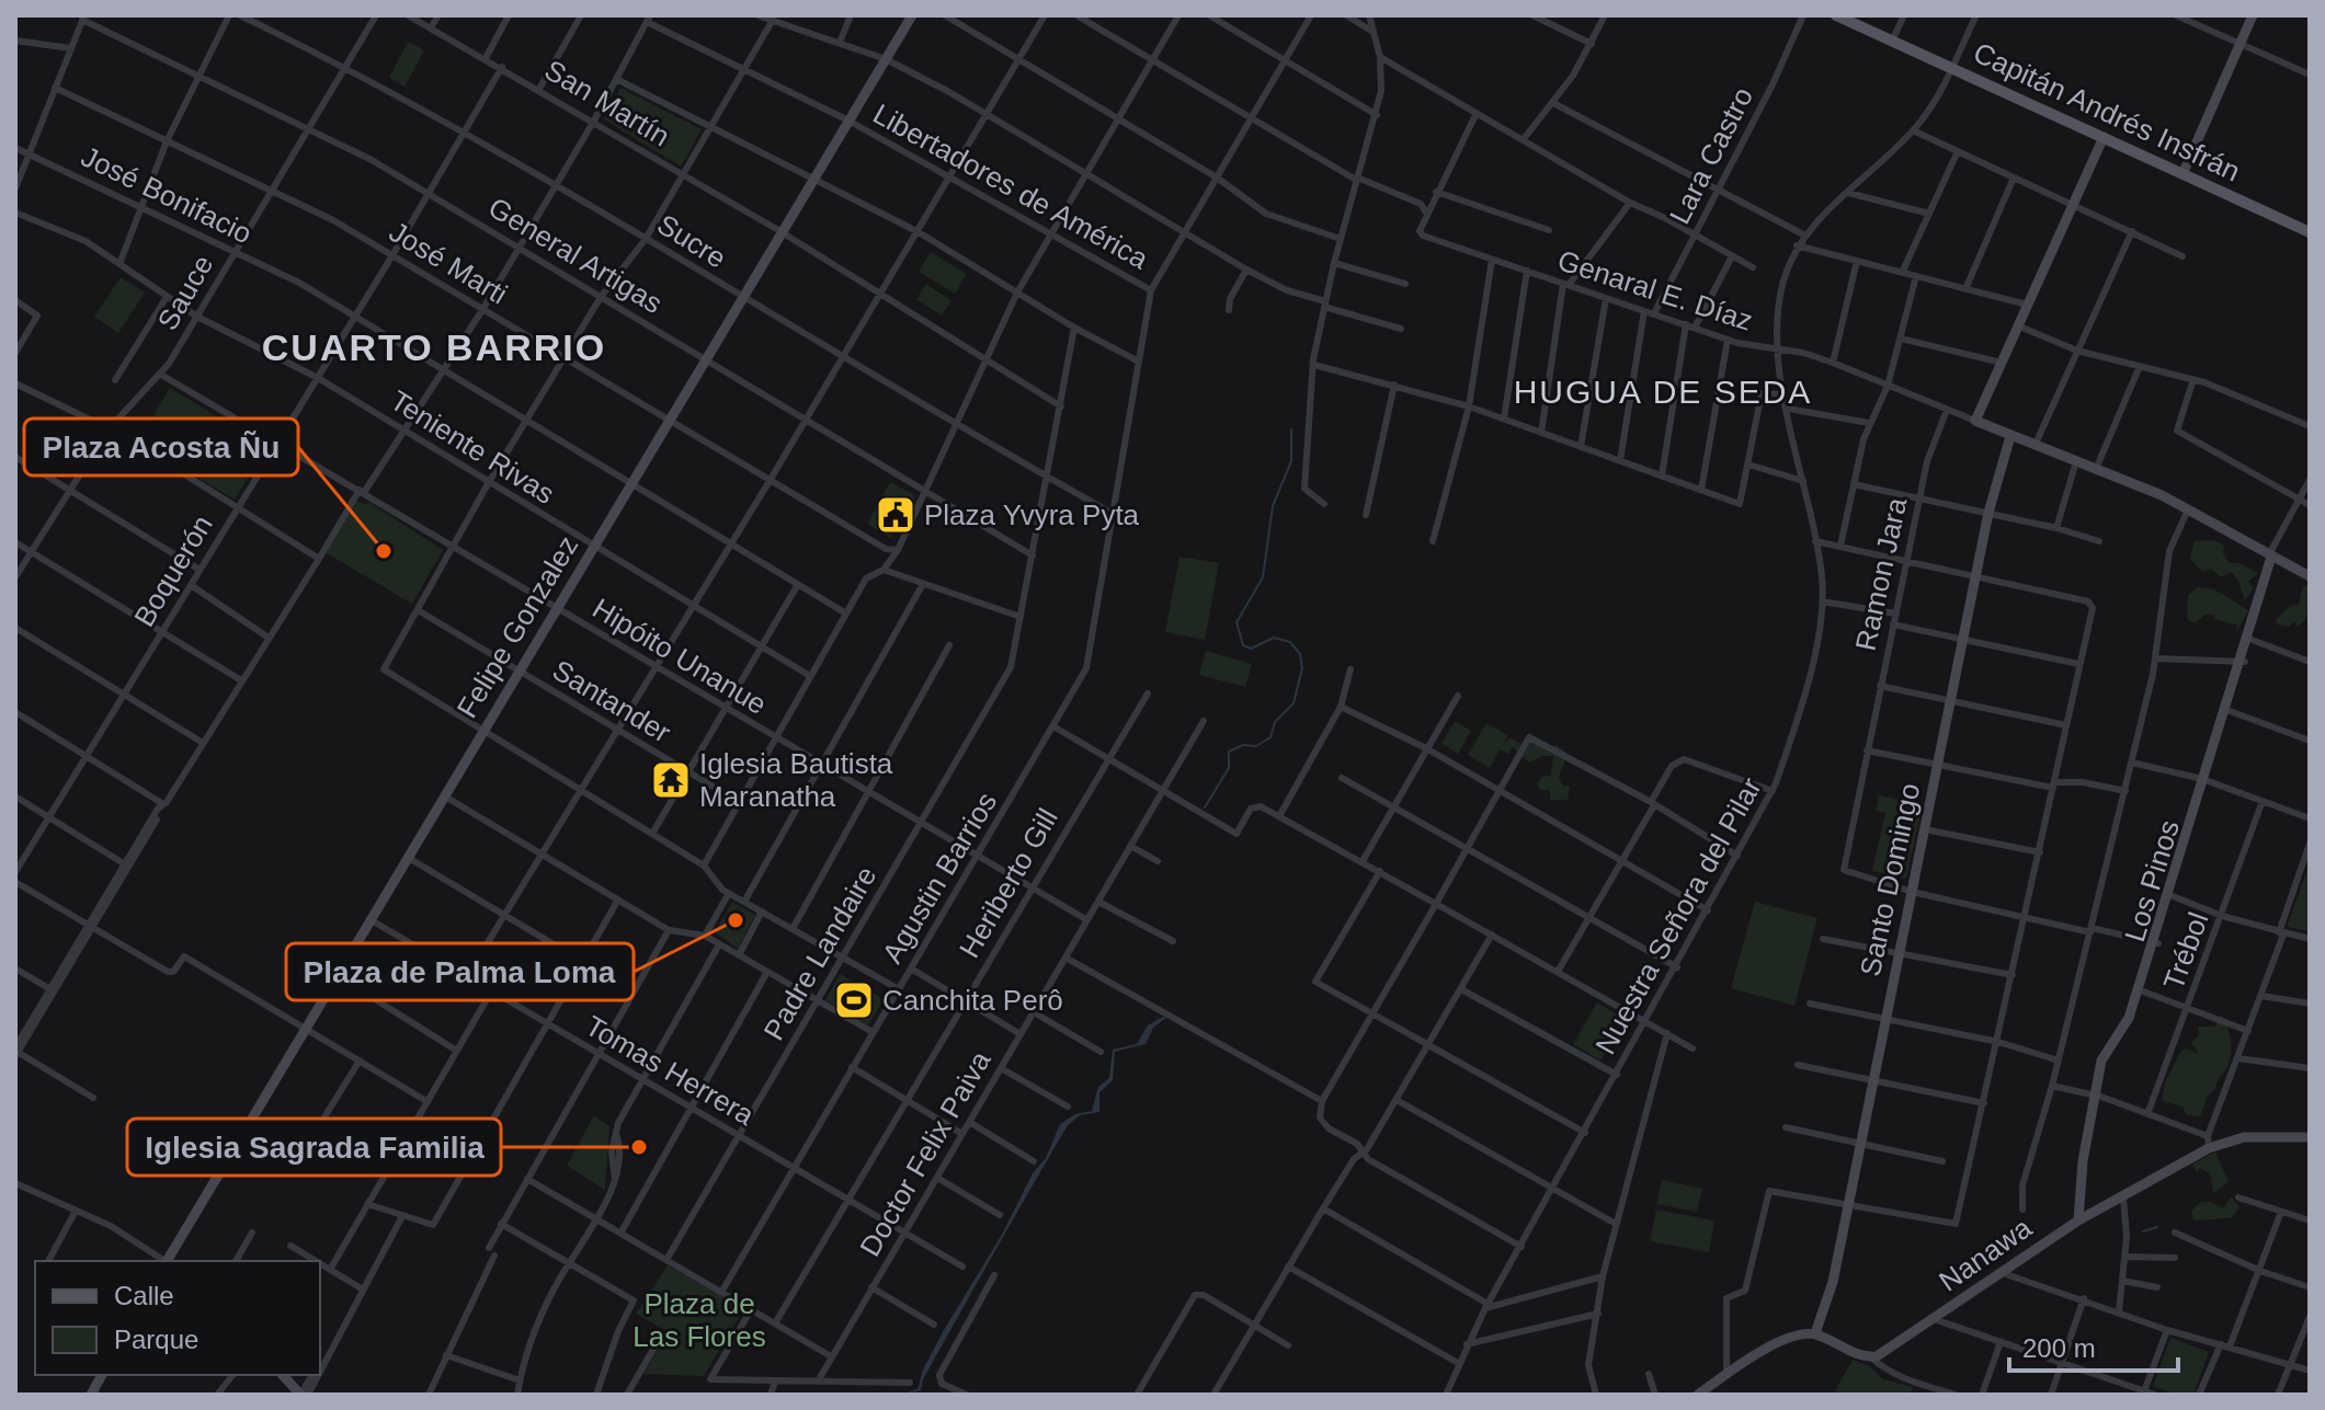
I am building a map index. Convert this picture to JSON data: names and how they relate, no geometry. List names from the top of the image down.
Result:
{
  "streets": {
    "main road": ["Capitán Andrés Insfrán"],
    "street": [
      "San Martín",
      "Lara Castro",
      "Libertadores de América",
      "José Bonifacio",
      "Sucre",
      "General Artigas",
      "José Marti",
      "Genaral E. Díaz",
      "Sauce",
      "Teniente Rivas",
      "Boquerón",
      "Ramon Jara",
      "Felipe Gonzalez",
      "Hipóito Unanue",
      "Santander",
      "Agustin Barrios",
      "Santo Domingo",
      "Los Pinos",
      "Heriberto Gill",
      "Nuestra Señora del Pilar",
      "Trébol",
      "Padre Landaire",
      "Tomas Herrera",
      "Doctor Felix Paiva",
      "Nanawa"
    ]
  },
  "crossings": [
    ["San Martín", "Boquerón"],
    ["San Martín", "Felipe Gonzalez"],
    ["San Martín", "Padre Landaire"],
    ["Capitán Andrés Insfrán", "Nuestra Señora del Pilar"],
    ["Lara Castro", "Genaral E. Díaz"],
    ["Libertadores de América", "Felipe Gonzalez"],
    ["Libertadores de América", "Agustin Barrios"],
    ["José Bonifacio", "Sauce"],
    ["José Bonifacio", "Boquerón"],
    ["José Bonifacio", "Felipe Gonzalez"],
    ["Sucre", "Sauce"],
    ["Sucre", "Boquerón"],
    ["Sucre", "Felipe Gonzalez"],
    ["Sucre", "Agustin Barrios"],
    ["Sucre", "Padre Landaire"],
    ["General Artigas", "Sauce"],
    ["General Artigas", "Boquerón"],
    ["General Artigas", "Felipe Gonzalez"],
    ["General Artigas", "Padre Landaire"],
    ["José Marti", "Sauce"],
    ["José Marti", "Boquerón"],
    ["José Marti", "Felipe Gonzalez"],
    ["Genaral E. Díaz", "Ramon Jara"],
    ["Genaral E. Díaz", "Nuestra Señora del Pilar"],
    ["Sauce", "Teniente Rivas"],
    ["Sauce", "Hipóito Unanue"],
    ["Teniente Rivas", "Boquerón"],
    ["Teniente Rivas", "Felipe Gonzalez"],
    ["Boquerón", "Hipóito Unanue"],
    ["Ramon Jara", "Santo Domingo"],
    ["Felipe Gonzalez", "Hipóito Unanue"],
    ["Felipe Gonzalez", "Santander"],
    ["Felipe Gonzalez", "Tomas Herrera"],
    ["Hipóito Unanue", "Agustin Barrios"],
    ["Hipóito Unanue", "Heriberto Gill"],
    ["Hipóito Unanue", "Padre Landaire"],
    ["Hipóito Unanue", "Doctor Felix Paiva"],
    ["Agustin Barrios", "Tomas Herrera"],
    ["Los Pinos", "Nanawa"],
    ["Heriberto Gill", "Tomas Herrera"],
    ["Padre Landaire", "Tomas Herrera"],
    ["Tomas Herrera", "Doctor Felix Paiva"]
  ],
  "districts": ["CUARTO BARRIO", "HUGUA DE SEDA"],
  "parks": ["Plaza de Las Flores"],
  "places": {
    "public building": ["Plaza Yvyra Pyta"],
    "other": ["Plaza Acosta Ñu", "Plaza de Palma Loma", "Iglesia Sagrada Familia"],
    "temple": ["Iglesia Bautista Maranatha"],
    "sports": ["Canchita Perô"]
  },
  "legend": ["Calle", "Parque"],
  "scale_bar": "200 m"
}
